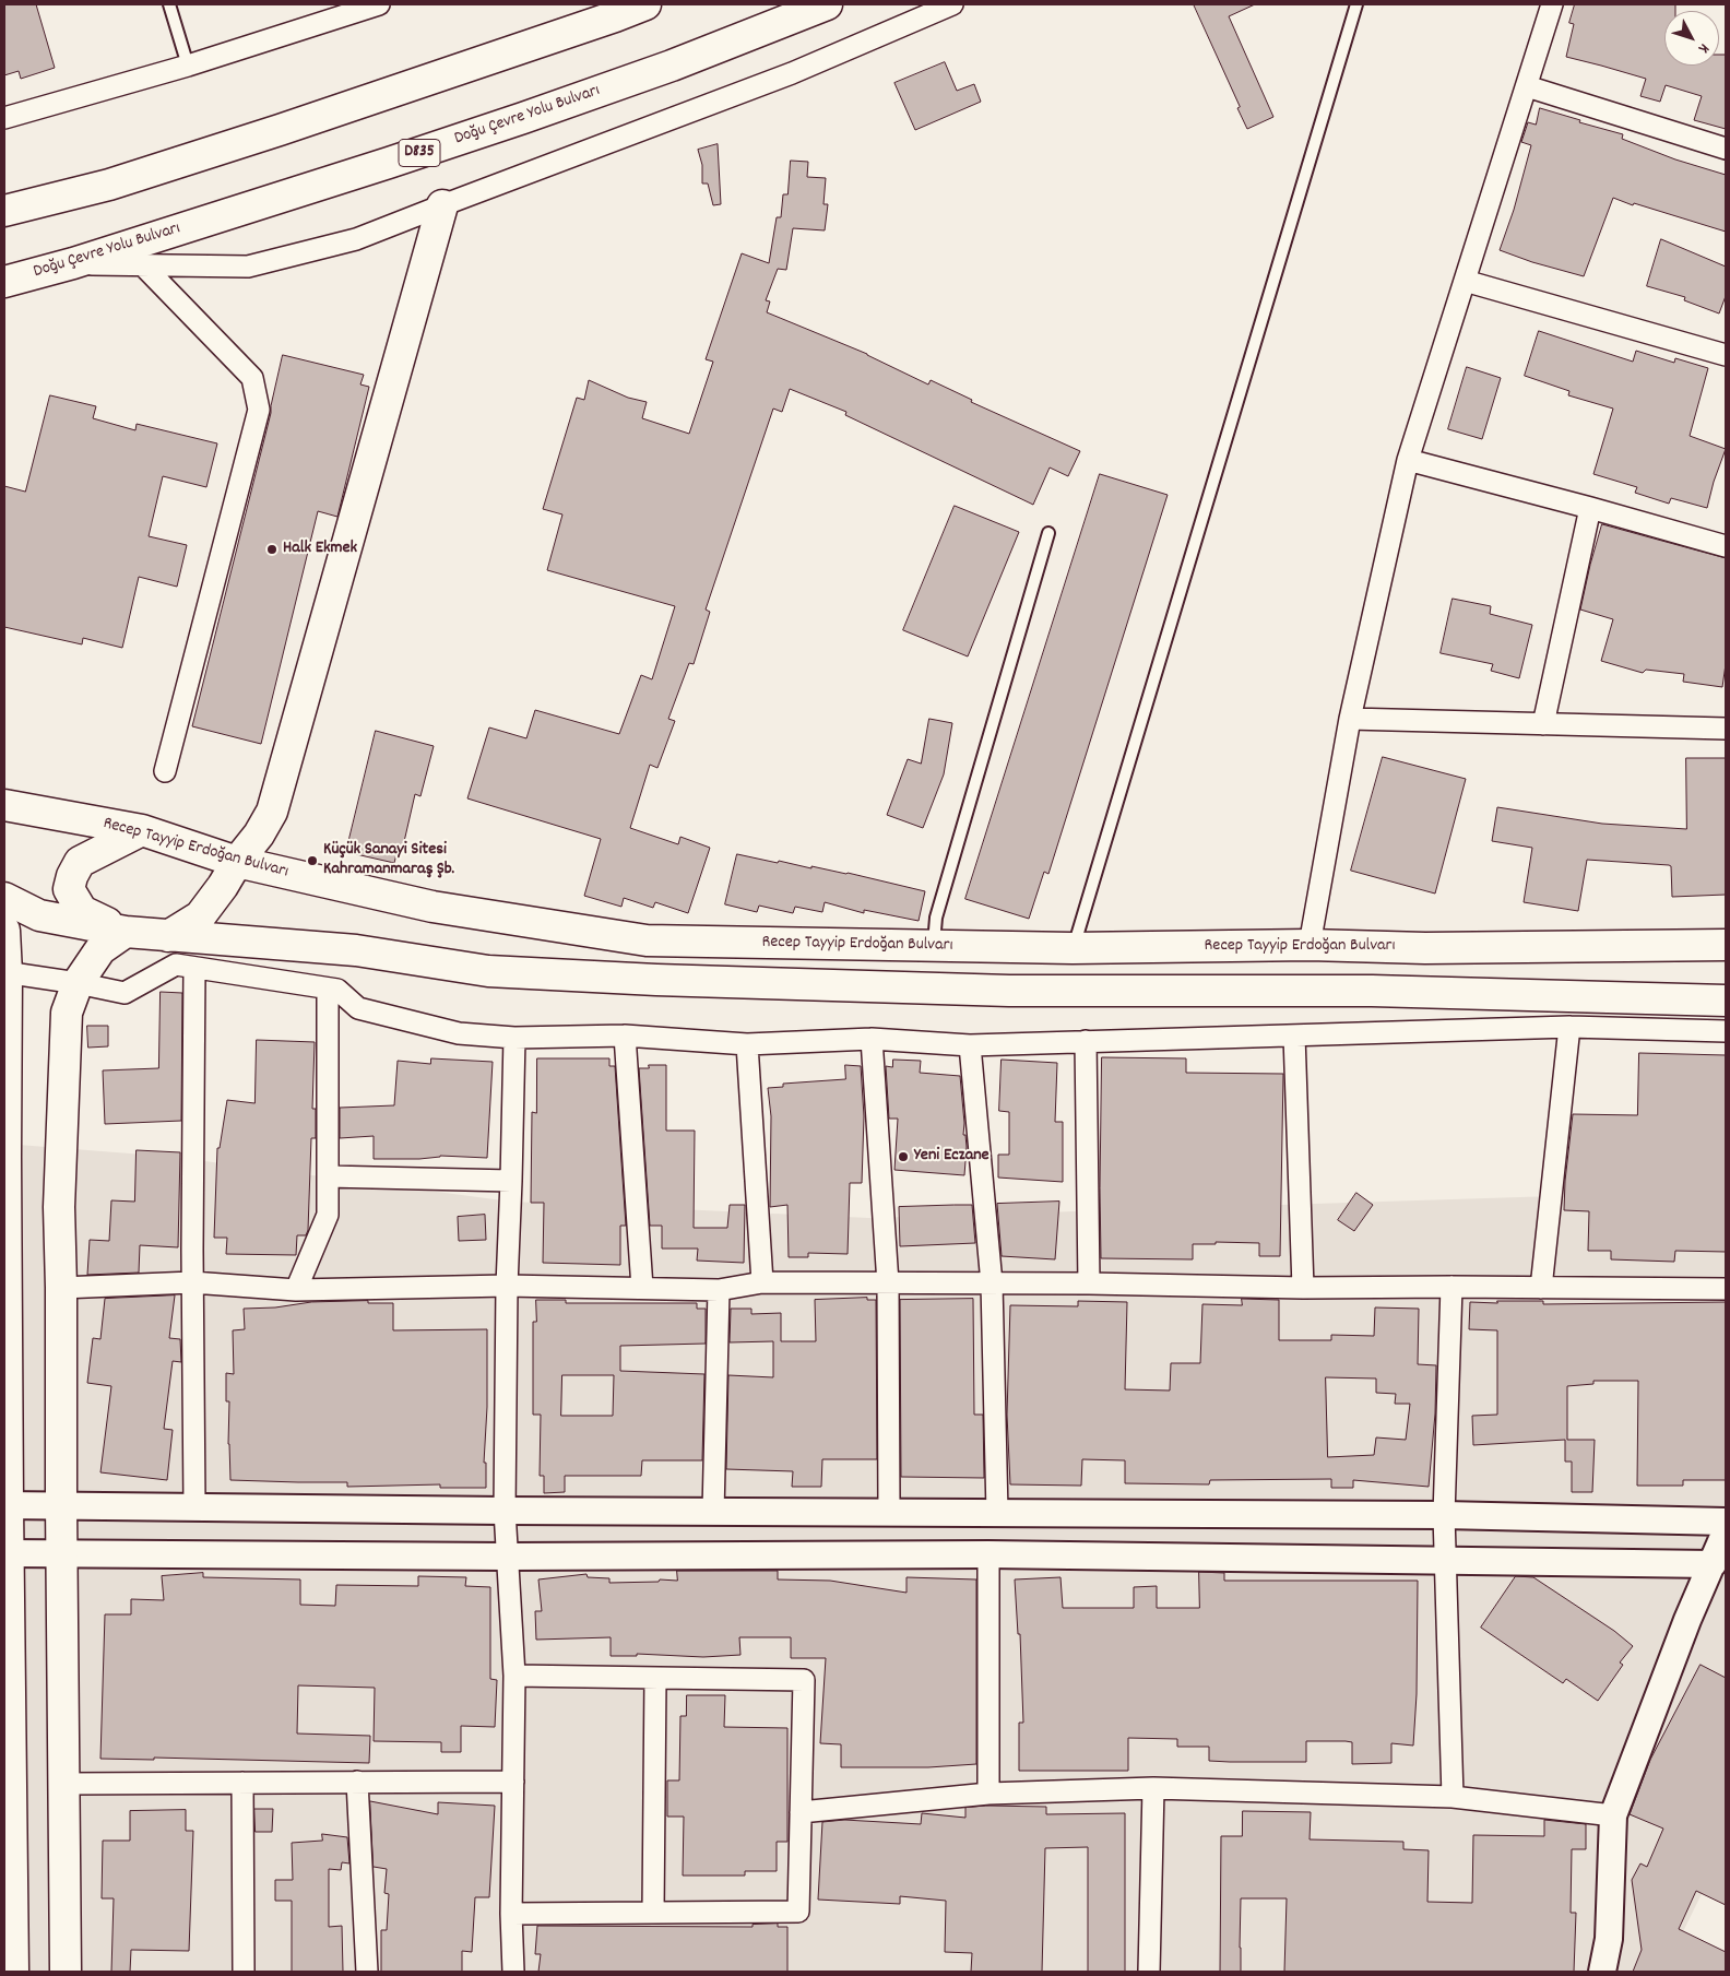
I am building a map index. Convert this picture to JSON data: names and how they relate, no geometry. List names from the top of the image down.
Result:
{
  "streets": {
    "main road": ["Doğu Çevre Yolu Bulvarı", "D835", "Recep Tayyip Erdoğan Bulvarı"]
  },
  "places": ["Halk Ekmek", "Küçük Sanayi Sitesi Kahramanmaraş Şb.", "Yeni Eczane"],
  "north": "bottom right"
}
